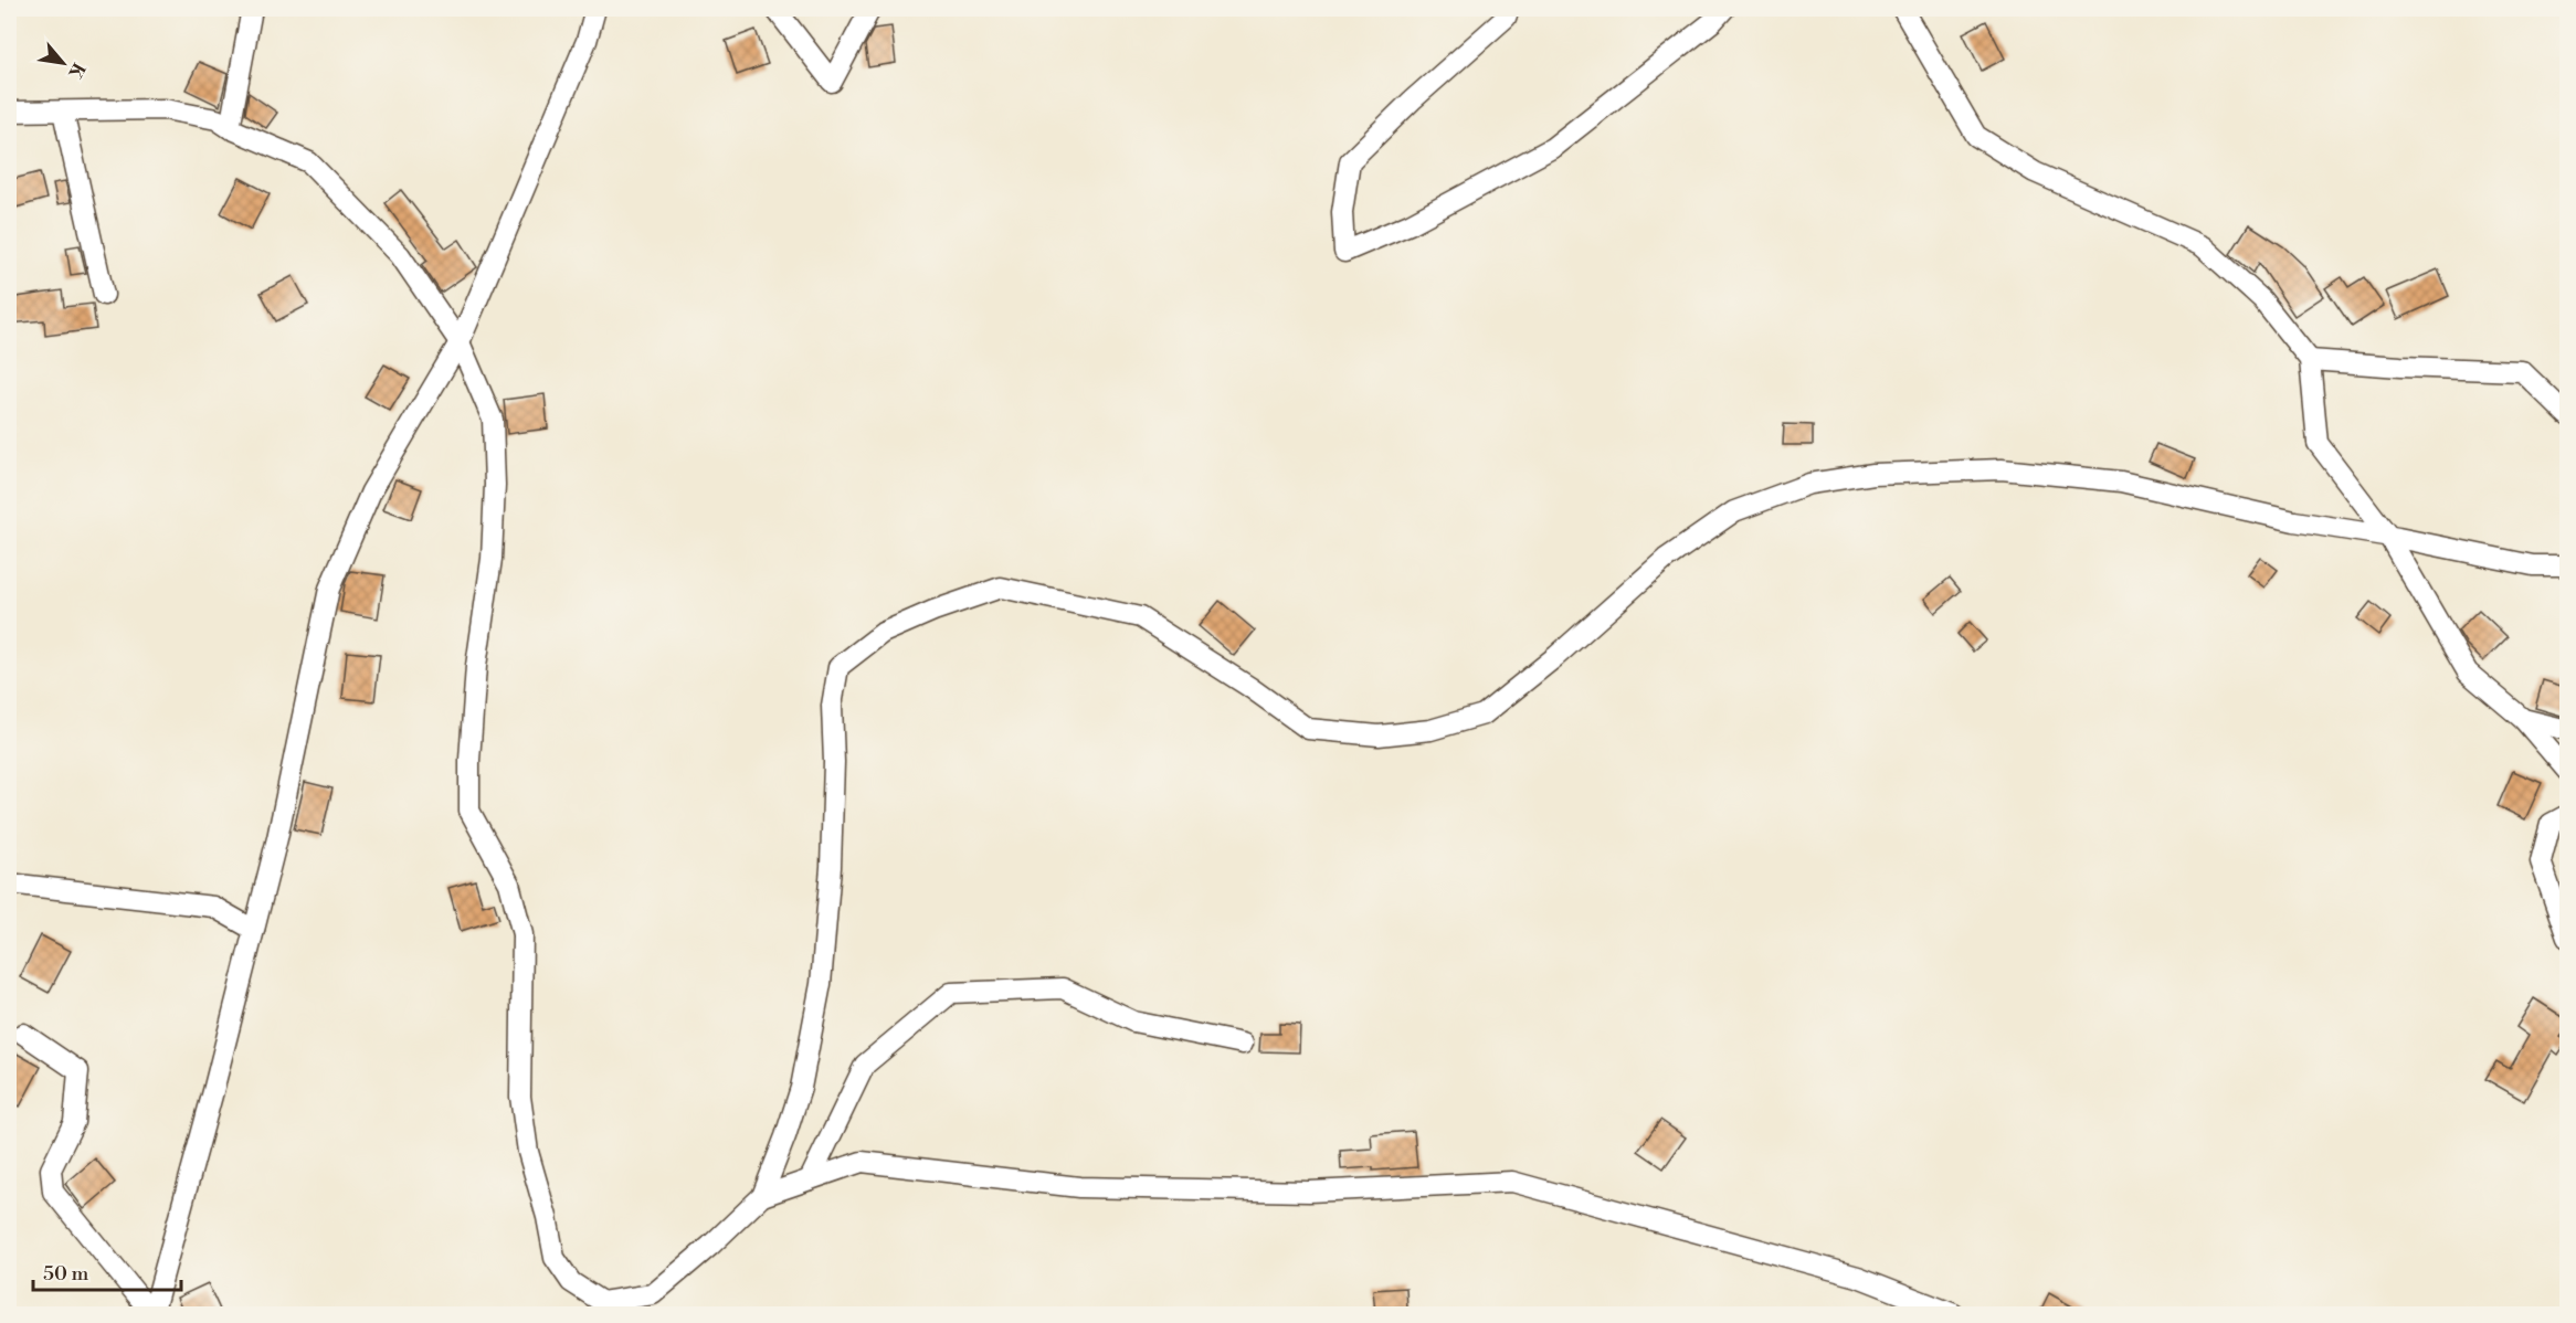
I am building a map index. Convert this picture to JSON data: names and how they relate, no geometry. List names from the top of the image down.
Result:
{
  "scale_bar": "50 m",
  "north": "bottom right"
}
